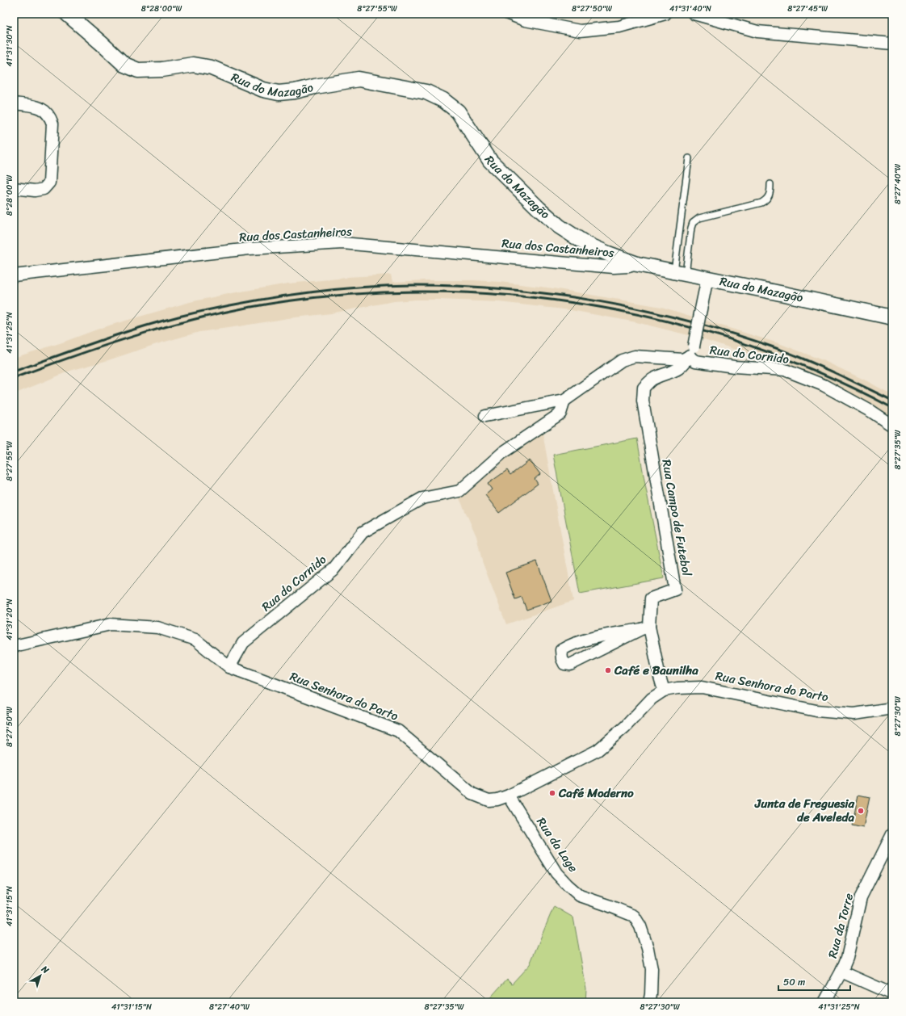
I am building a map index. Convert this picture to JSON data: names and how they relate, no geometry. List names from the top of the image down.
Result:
{
  "streets": {
    "street": [
      "Rua do Mazagão",
      "Rua dos Castanheiros",
      "Rua do Cornido",
      "Rua Campo de Futebol",
      "Rua Senhora do Parto",
      "Rua da Lage",
      "Rua da Torre"
    ]
  },
  "crossings": [
    ["Rua do Mazagão", "Rua dos Castanheiros"],
    ["Rua do Mazagão", "Rua do Cornido"],
    ["Rua do Cornido", "Rua Campo de Futebol"],
    ["Rua do Cornido", "Rua Senhora do Parto"],
    ["Rua Campo de Futebol", "Rua Senhora do Parto"],
    ["Rua Senhora do Parto", "Rua da Lage"]
  ],
  "places": ["Café e Baunilha", "Café Moderno", "Junta de Freguesia de Aveleda"],
  "scale_bar": "50 m",
  "north": "top right",
  "coordinates": [
    "8°28'00\"W",
    "8°27'55\"W",
    "8°27'50\"W",
    "41°31'40\"N",
    "8°27'45\"W",
    "41°31'30\"N",
    "8°27'40\"W",
    "41°31'25\"N",
    "8°27'35\"W",
    "41°31'20\"N",
    "8°27'30\"W",
    "41°31'15\"N"
  ]
}
